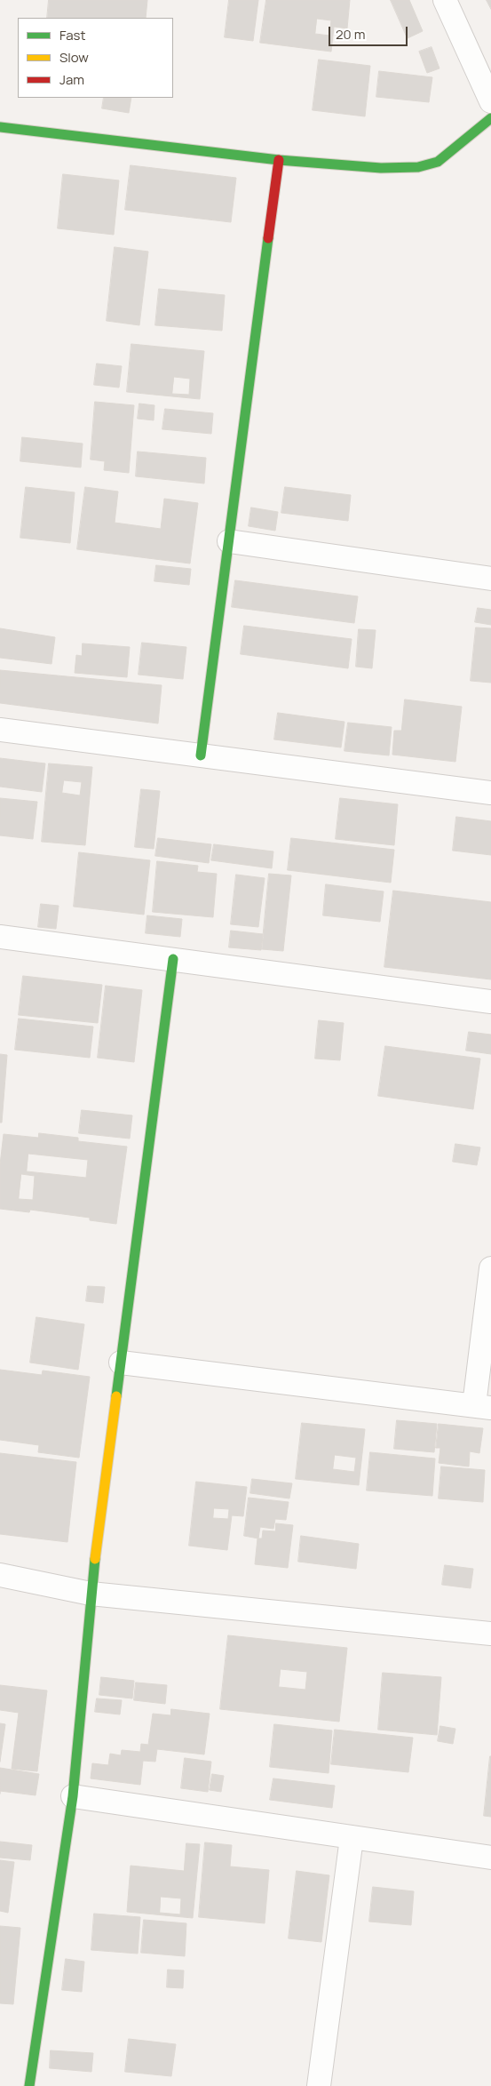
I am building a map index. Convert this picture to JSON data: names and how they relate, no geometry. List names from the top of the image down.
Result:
{
  "legend": ["Fast", "Slow", "Jam"],
  "scale_bar": "20 m"
}
